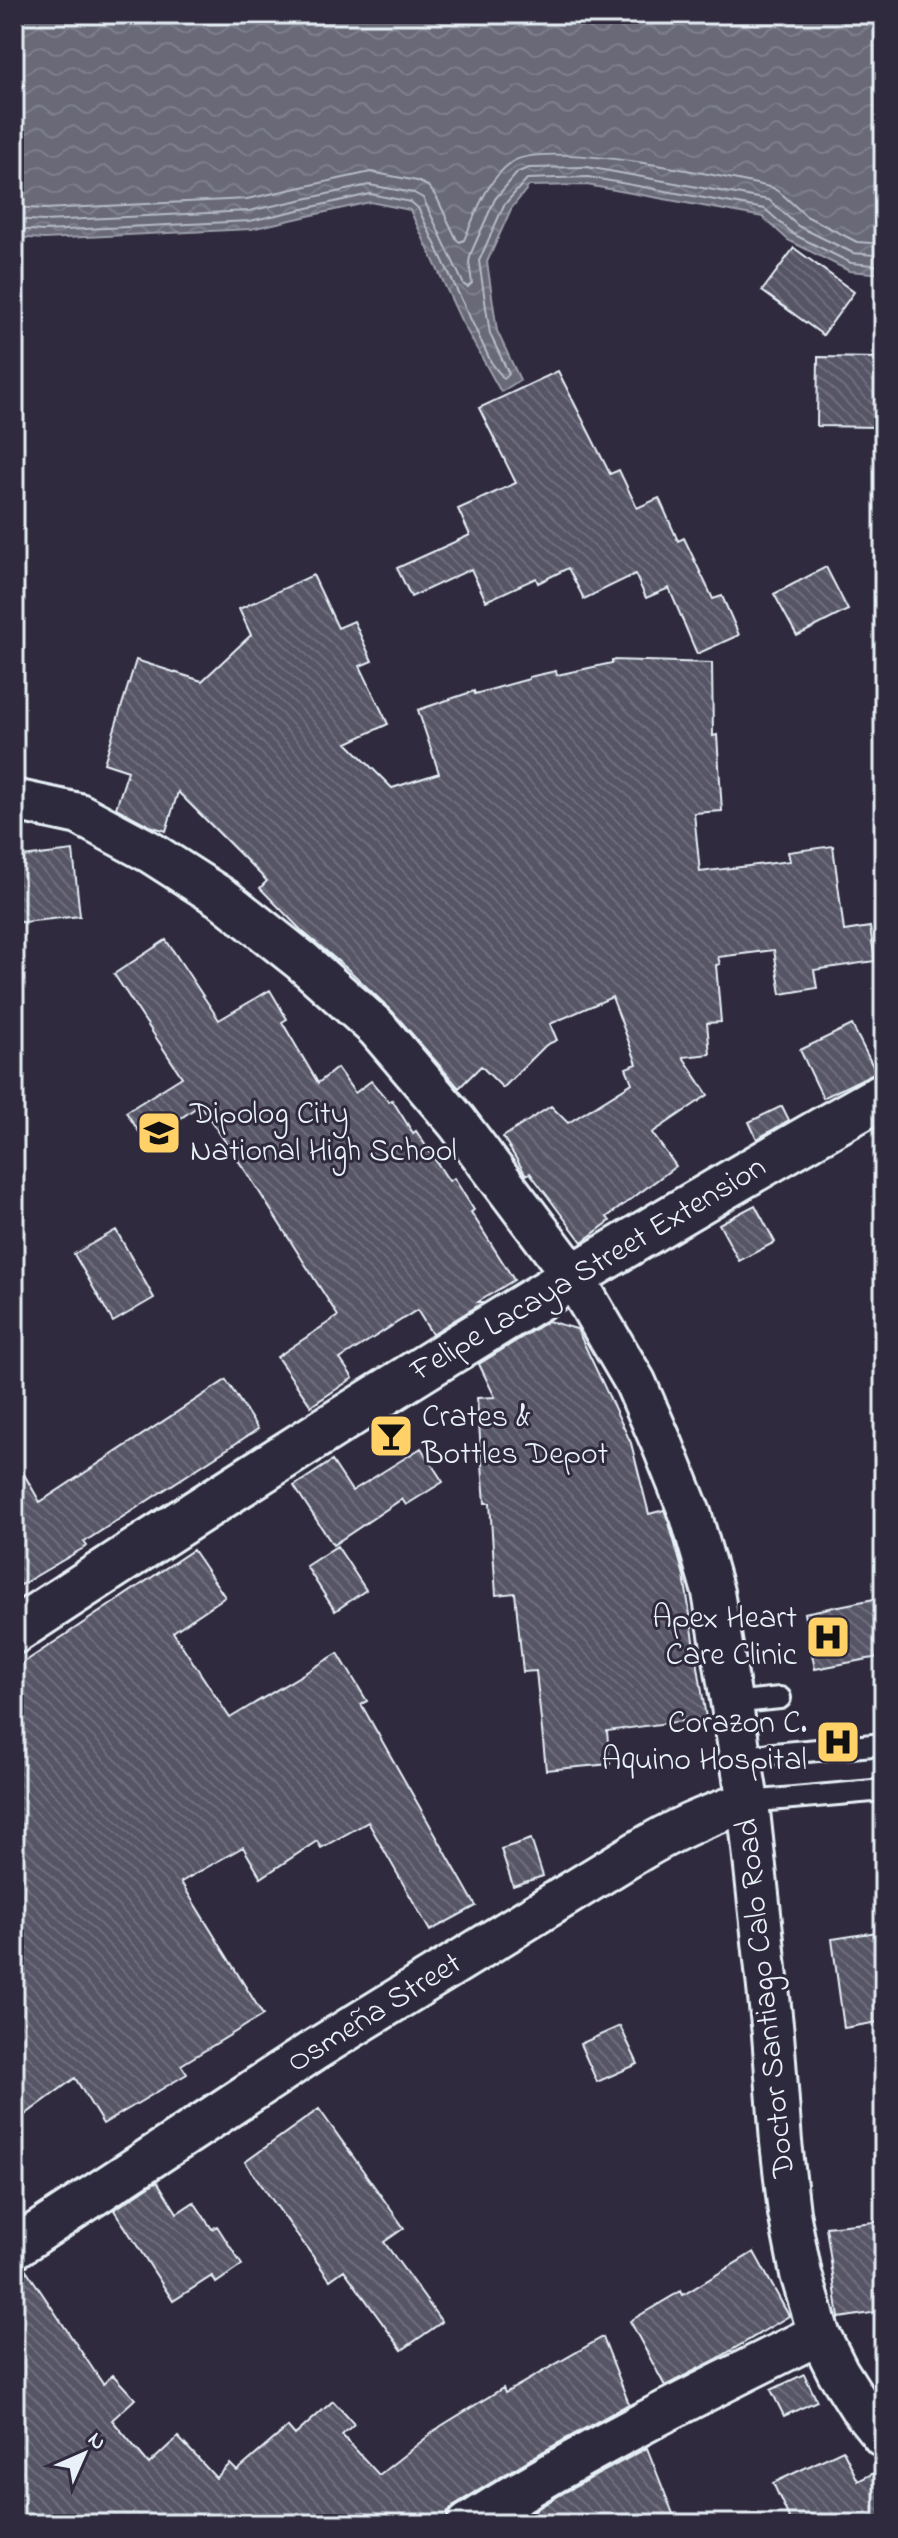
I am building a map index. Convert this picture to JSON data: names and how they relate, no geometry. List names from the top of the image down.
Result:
{
  "streets": {
    "main road": ["Felipe Lacaya Street Extension"],
    "street": ["Doctor Santiago Calo Road", "Osmeña Street"]
  },
  "crossings": [
    ["Felipe Lacaya Street Extension", "Doctor Santiago Calo Road"],
    ["Doctor Santiago Calo Road", "Osmeña Street"]
  ],
  "places": {
    "school or university": ["Dipolog City National High School"],
    "bar": ["Crates & Bottles Depot"],
    "hospital": ["Apex Heart Care Clinic", "Corazon C. Aquino Hospital"]
  },
  "north": "top right"
}
